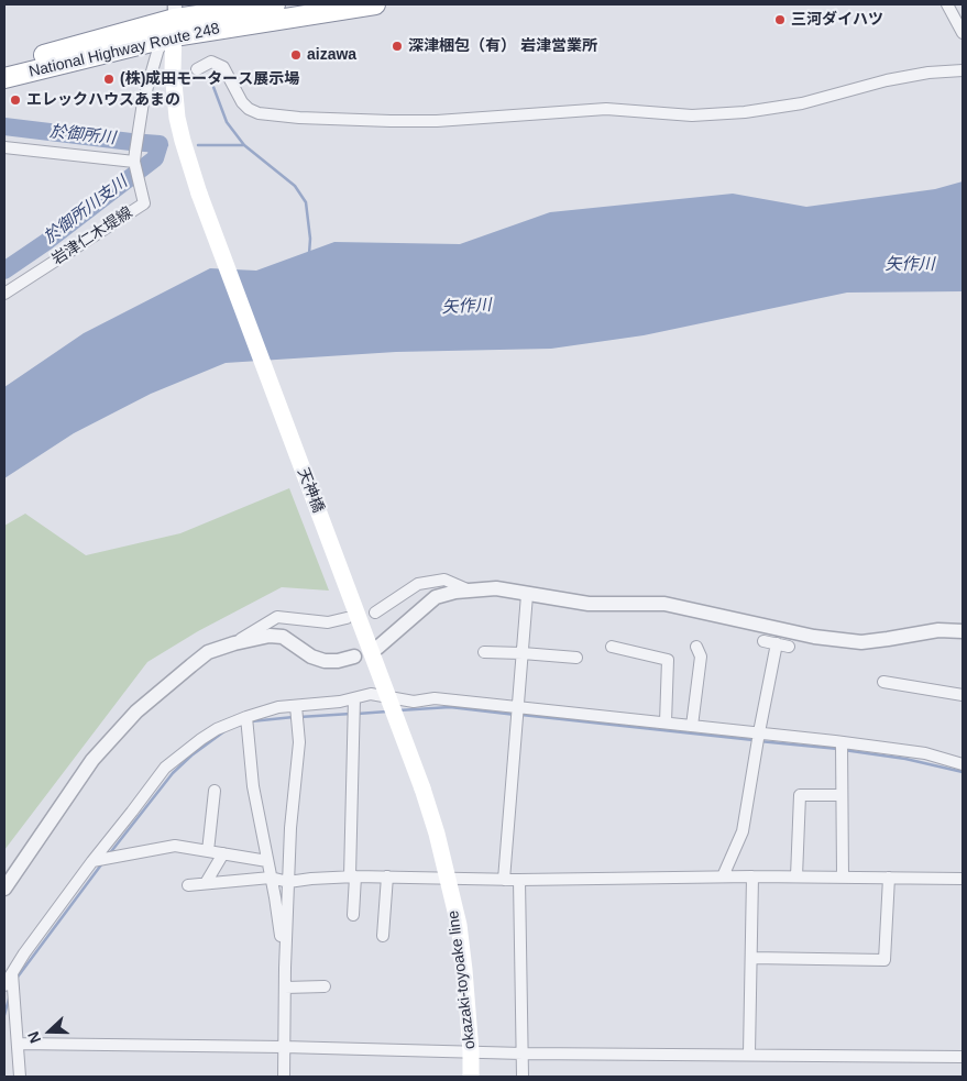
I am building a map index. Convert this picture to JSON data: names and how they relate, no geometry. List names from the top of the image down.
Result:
{
  "streets": {
    "highway": ["National Highway Route 248"],
    "main road": ["天神橋", "okazaki-toyoake line"],
    "street": ["岩津仁木堤線"]
  },
  "crossings": [
    ["National Highway Route 248", "天神橋"],
    ["天神橋", "okazaki-toyoake line"]
  ],
  "water": ["於御所川", "於御所川支川", "矢作川"],
  "places": [
    "三河ダイハツ",
    "深津梱包（有） 岩津営業所",
    "aizawa",
    "(株)成田モータース展示場",
    "エレックハウスあまの"
  ],
  "north": "left"
}
